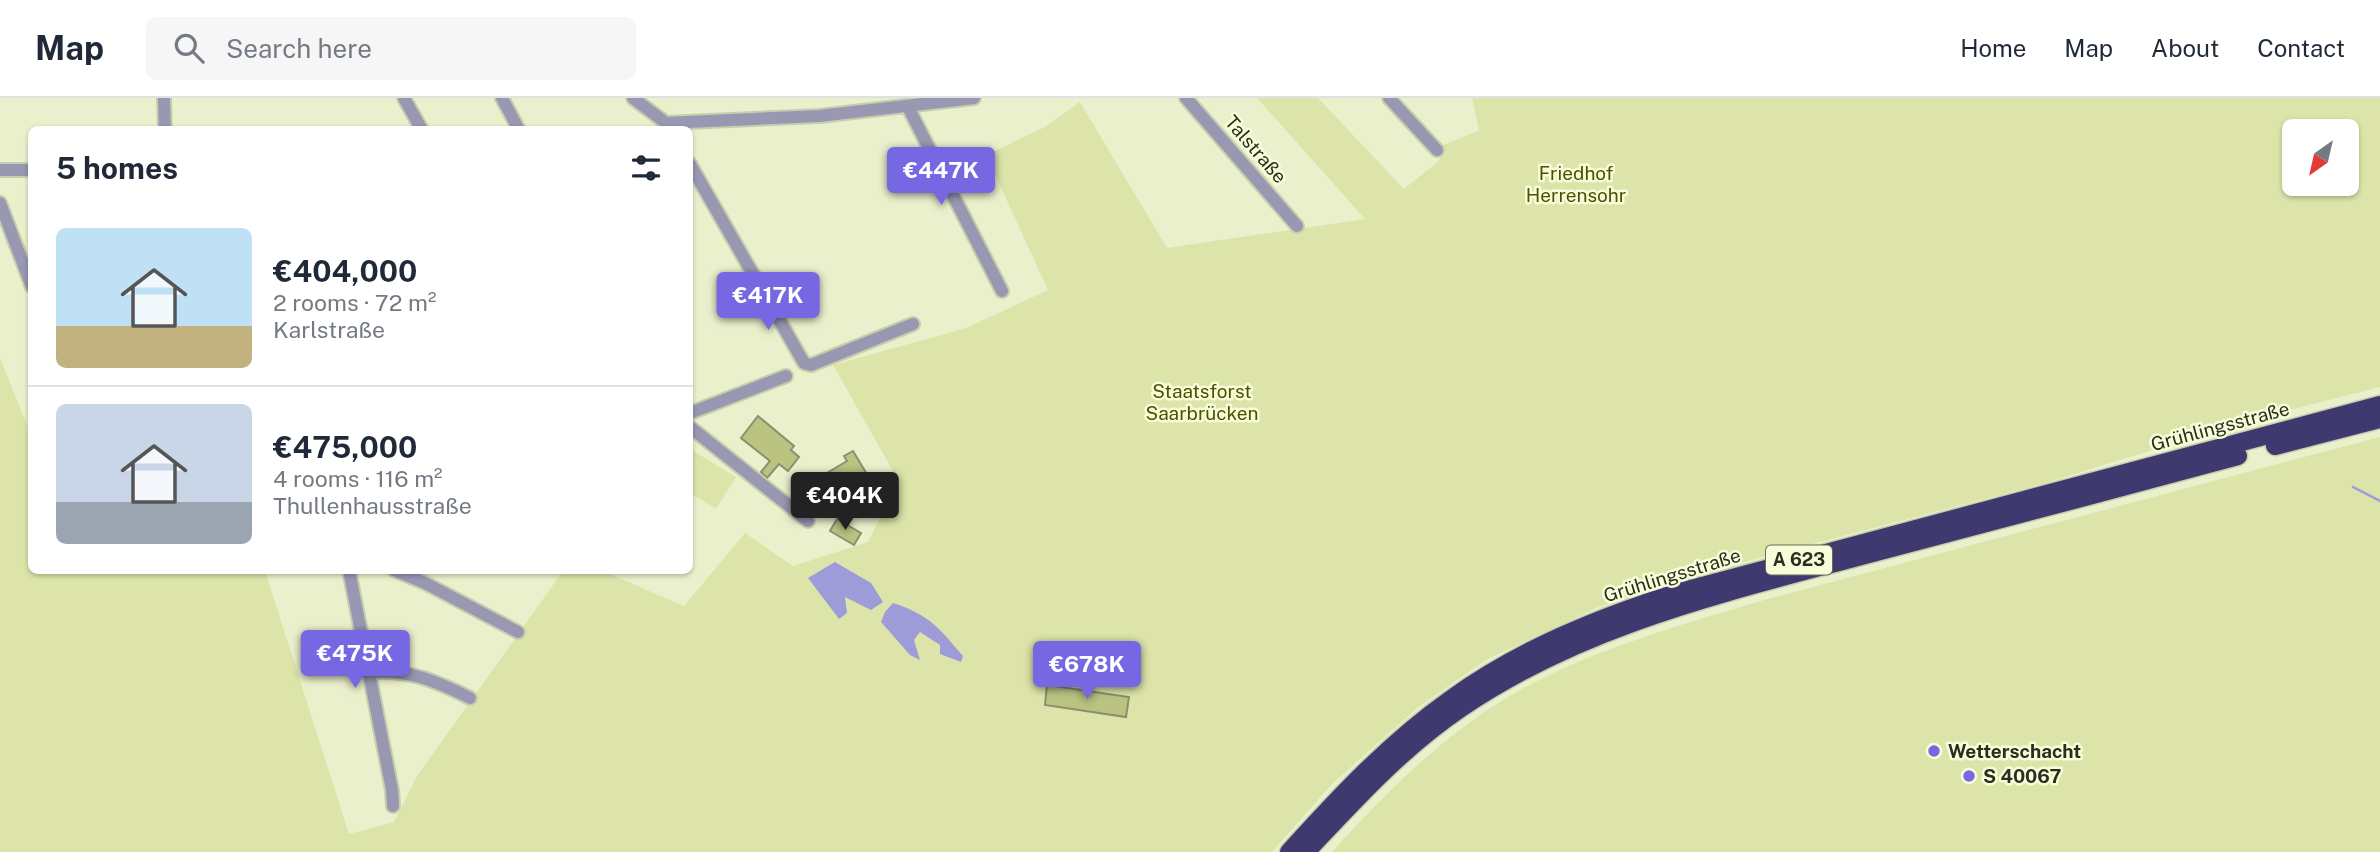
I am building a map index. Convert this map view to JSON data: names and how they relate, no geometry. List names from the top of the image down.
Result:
{
  "streets": {
    "highway": ["Grühlingsstraße", "A 623"],
    "street": ["Talstraße"]
  },
  "parks": ["Friedhof Herrensohr", "Staatsforst Saarbrücken"],
  "places": ["Wetterschacht", "S 40067"],
  "north": "bottom left",
  "page": {
    "header": "Map",
    "search": "Search here",
    "nav": [
      "Home",
      "Map",
      "About",
      "Contact"
    ],
    "heading": "5 homes",
    "price": [
      "€447K",
      "€417K",
      "€404K",
      "€475K",
      "€678K"
    ],
    "list": [
      {
        "name": "€404,000",
        "note": "2 rooms · 72 m² · Karlstraße"
      },
      {
        "name": "€475,000",
        "note": "4 rooms · 116 m² · Thullenhausstraße"
      }
    ]
  }
}
